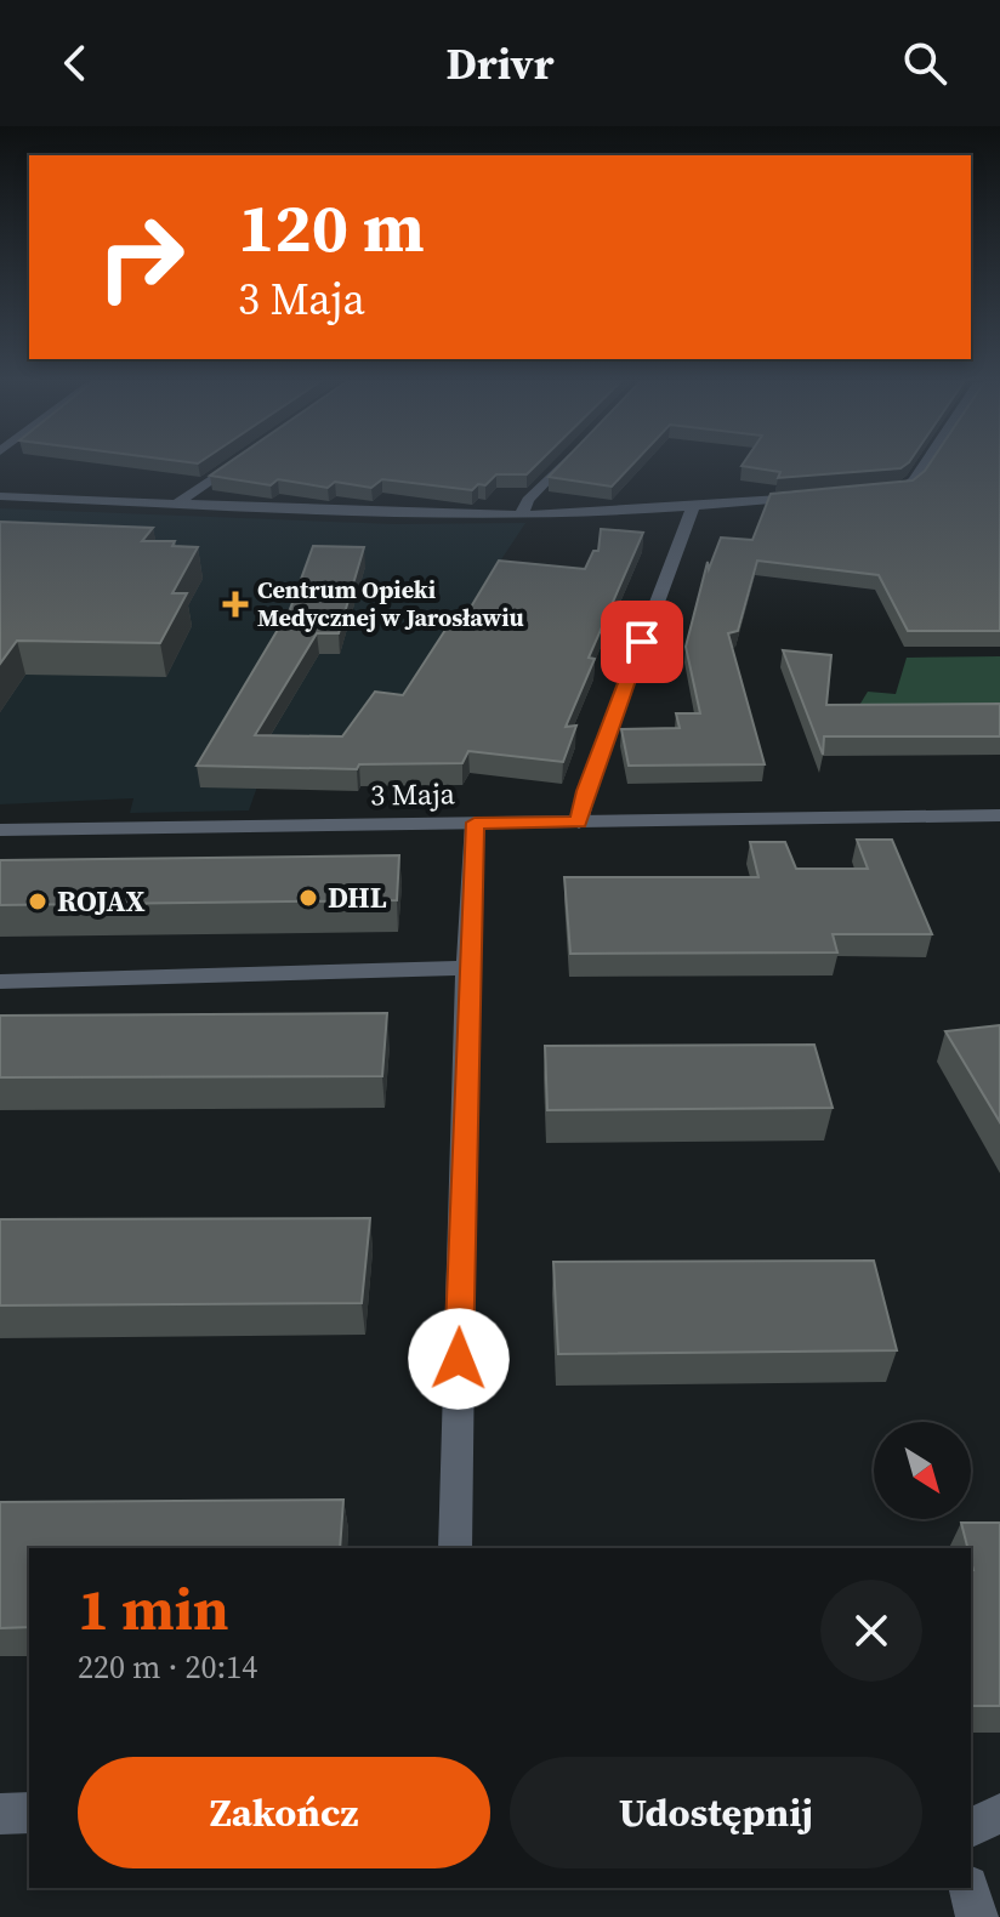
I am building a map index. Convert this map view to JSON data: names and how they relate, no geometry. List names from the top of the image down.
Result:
{
  "streets": {
    "street": ["3 Maja"]
  },
  "places": {
    "health": ["Centrum Opieki Medycznej w Jarosławiu"],
    "other": ["DHL", "ROJAX"]
  },
  "north": "bottom right",
  "page": {
    "header": "Drivr",
    "turn": ["120 m", "3 Maja"],
    "heading": ["1 min", "220 m · 20:14"],
    "buttons": ["Zakończ", "Udostępnij"]
  }
}
